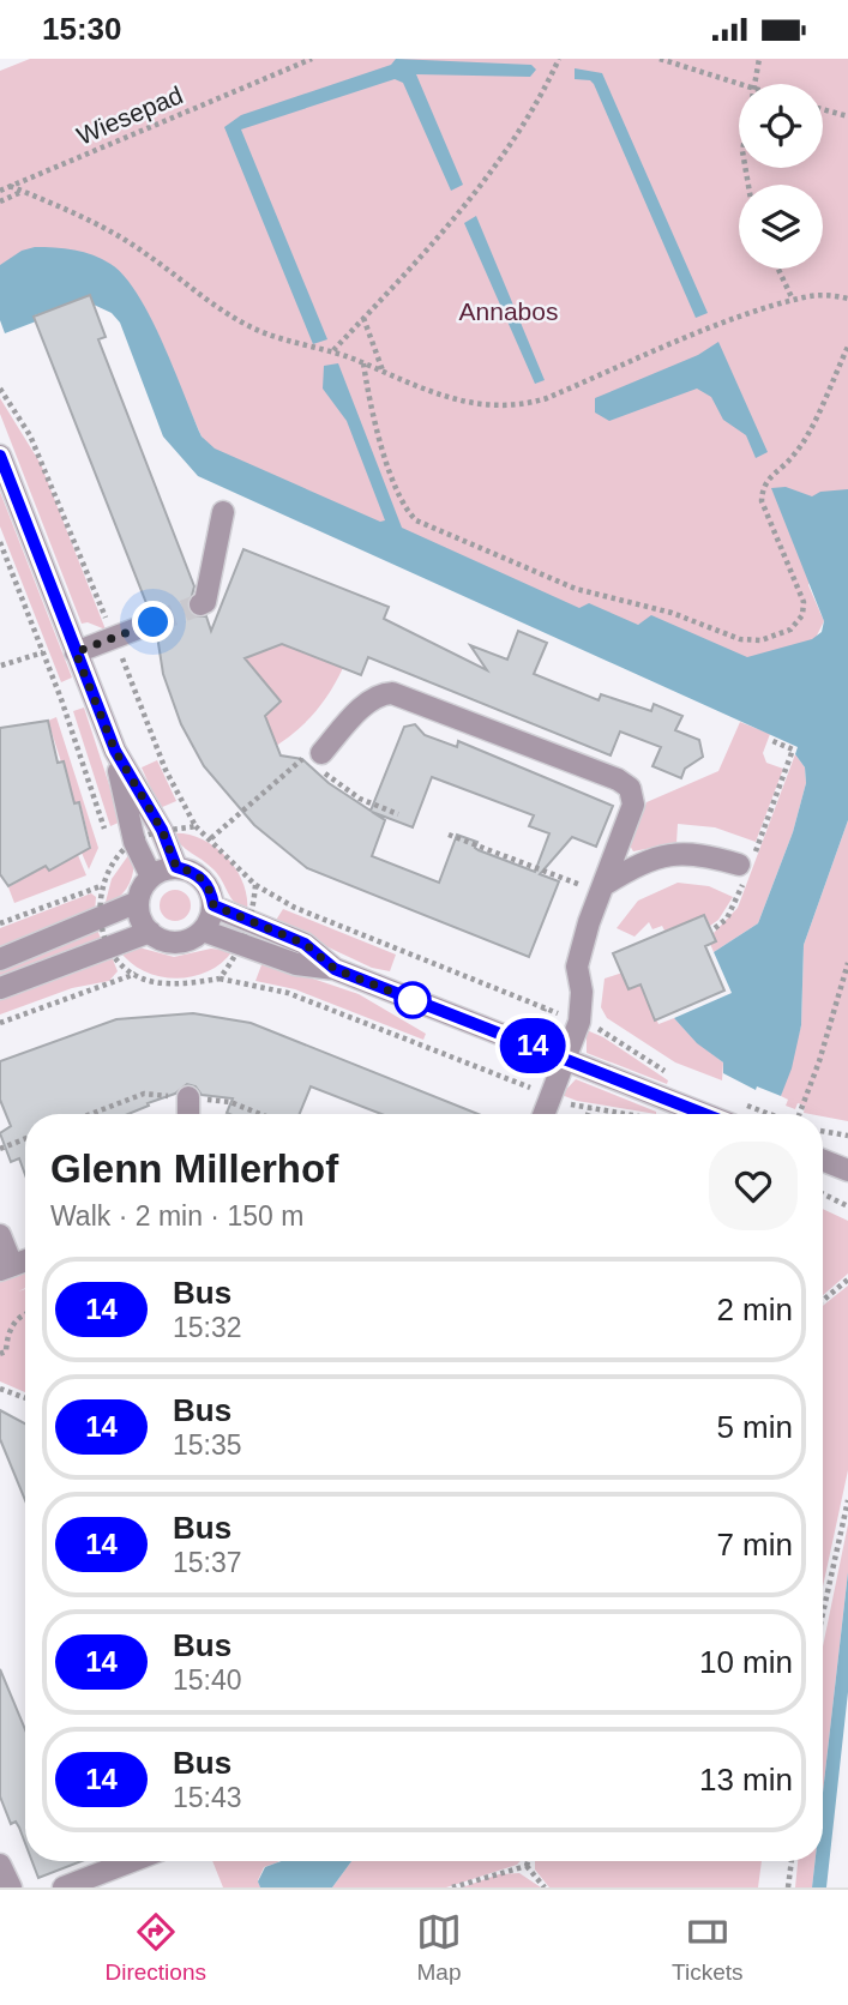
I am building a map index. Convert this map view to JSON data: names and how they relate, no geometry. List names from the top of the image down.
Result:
{
  "streets": {
    "path": ["Wiesepad"]
  },
  "parks": ["Annabos"],
  "lines": ["bus line 14"],
  "page": {
    "status": "15:30",
    "on_map": "14",
    "heading": ["Glenn Millerhof", "Walk · 2 min · 150 m"],
    "list": [
      {
        "mark": "14",
        "name": "Bus",
        "note": "15:32",
        "value": "2 min"
      },
      {
        "mark": "14",
        "name": "Bus",
        "note": "15:35",
        "value": "5 min"
      },
      {
        "mark": "14",
        "name": "Bus",
        "note": "15:37",
        "value": "7 min"
      },
      {
        "mark": "14",
        "name": "Bus",
        "note": "15:40",
        "value": "10 min"
      },
      {
        "mark": "14",
        "name": "Bus",
        "note": "15:43",
        "value": "13 min"
      }
    ],
    "tabs": ["Directions", "Map", "Tickets"]
  }
}
